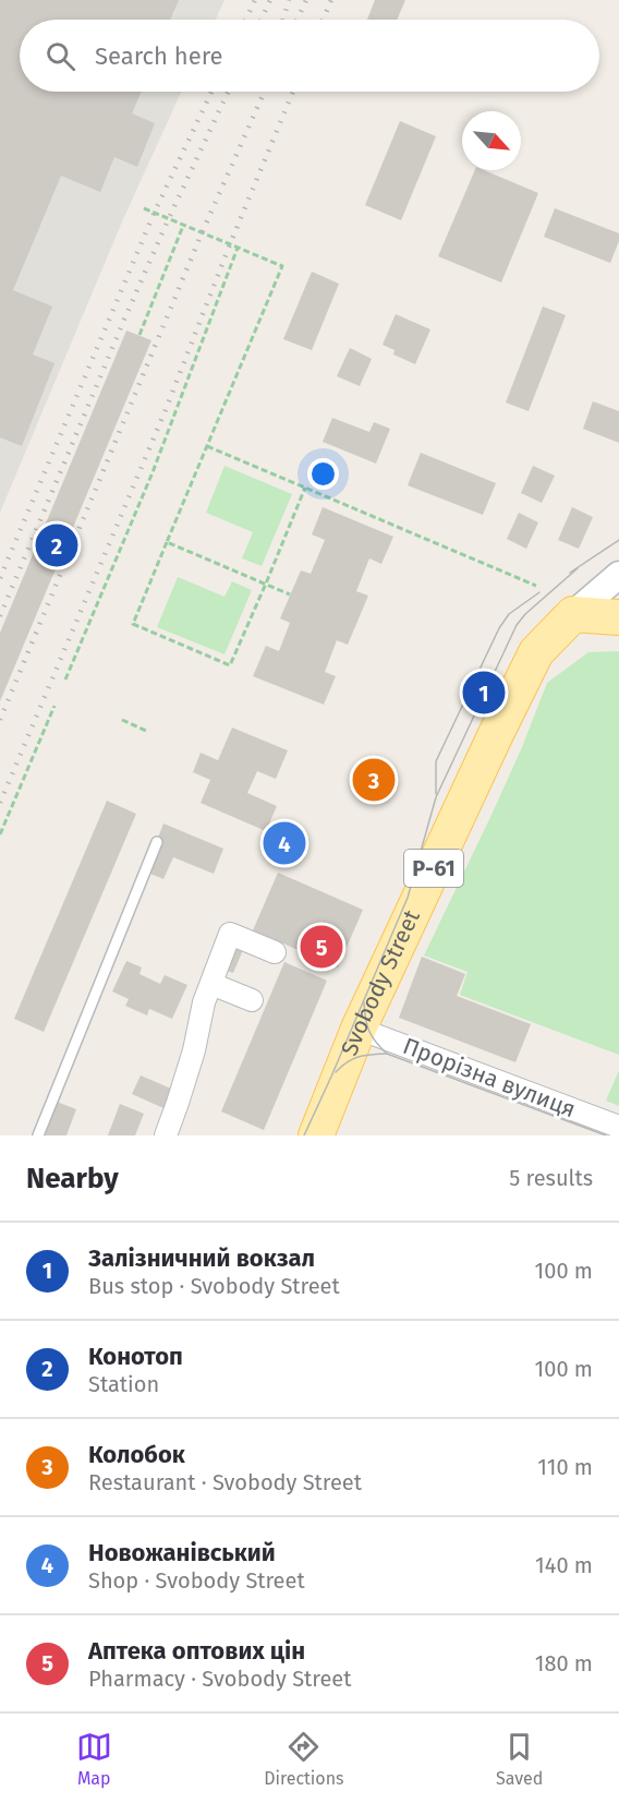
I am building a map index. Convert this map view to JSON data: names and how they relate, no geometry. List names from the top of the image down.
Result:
{
  "streets": {
    "main road": ["Р-61", "Svobody Street"],
    "street": ["Прорізна вулиця"]
  },
  "crossings": [
    ["Svobody Street", "Прорізна вулиця"]
  ],
  "north": "bottom right",
  "page": {
    "search": "Search here",
    "pins": [
      "2",
      "1",
      "3",
      "4",
      "5"
    ],
    "heading": ["Nearby", "5 results"],
    "list": [
      {
        "mark": "1",
        "name": "Залізничний вокзал",
        "note": "Bus stop · Svobody Street",
        "value": "100 m"
      },
      {
        "mark": "2",
        "name": "Конотоп",
        "note": "Station",
        "value": "100 m"
      },
      {
        "mark": "3",
        "name": "Колобок",
        "note": "Restaurant · Svobody Street",
        "value": "110 m"
      },
      {
        "mark": "4",
        "name": "Новожанівський",
        "note": "Shop · Svobody Street",
        "value": "140 m"
      },
      {
        "mark": "5",
        "name": "Аптека оптових цін",
        "note": "Pharmacy · Svobody Street",
        "value": "180 m"
      }
    ],
    "nav": ["Map", "Directions", "Saved"]
  }
}
